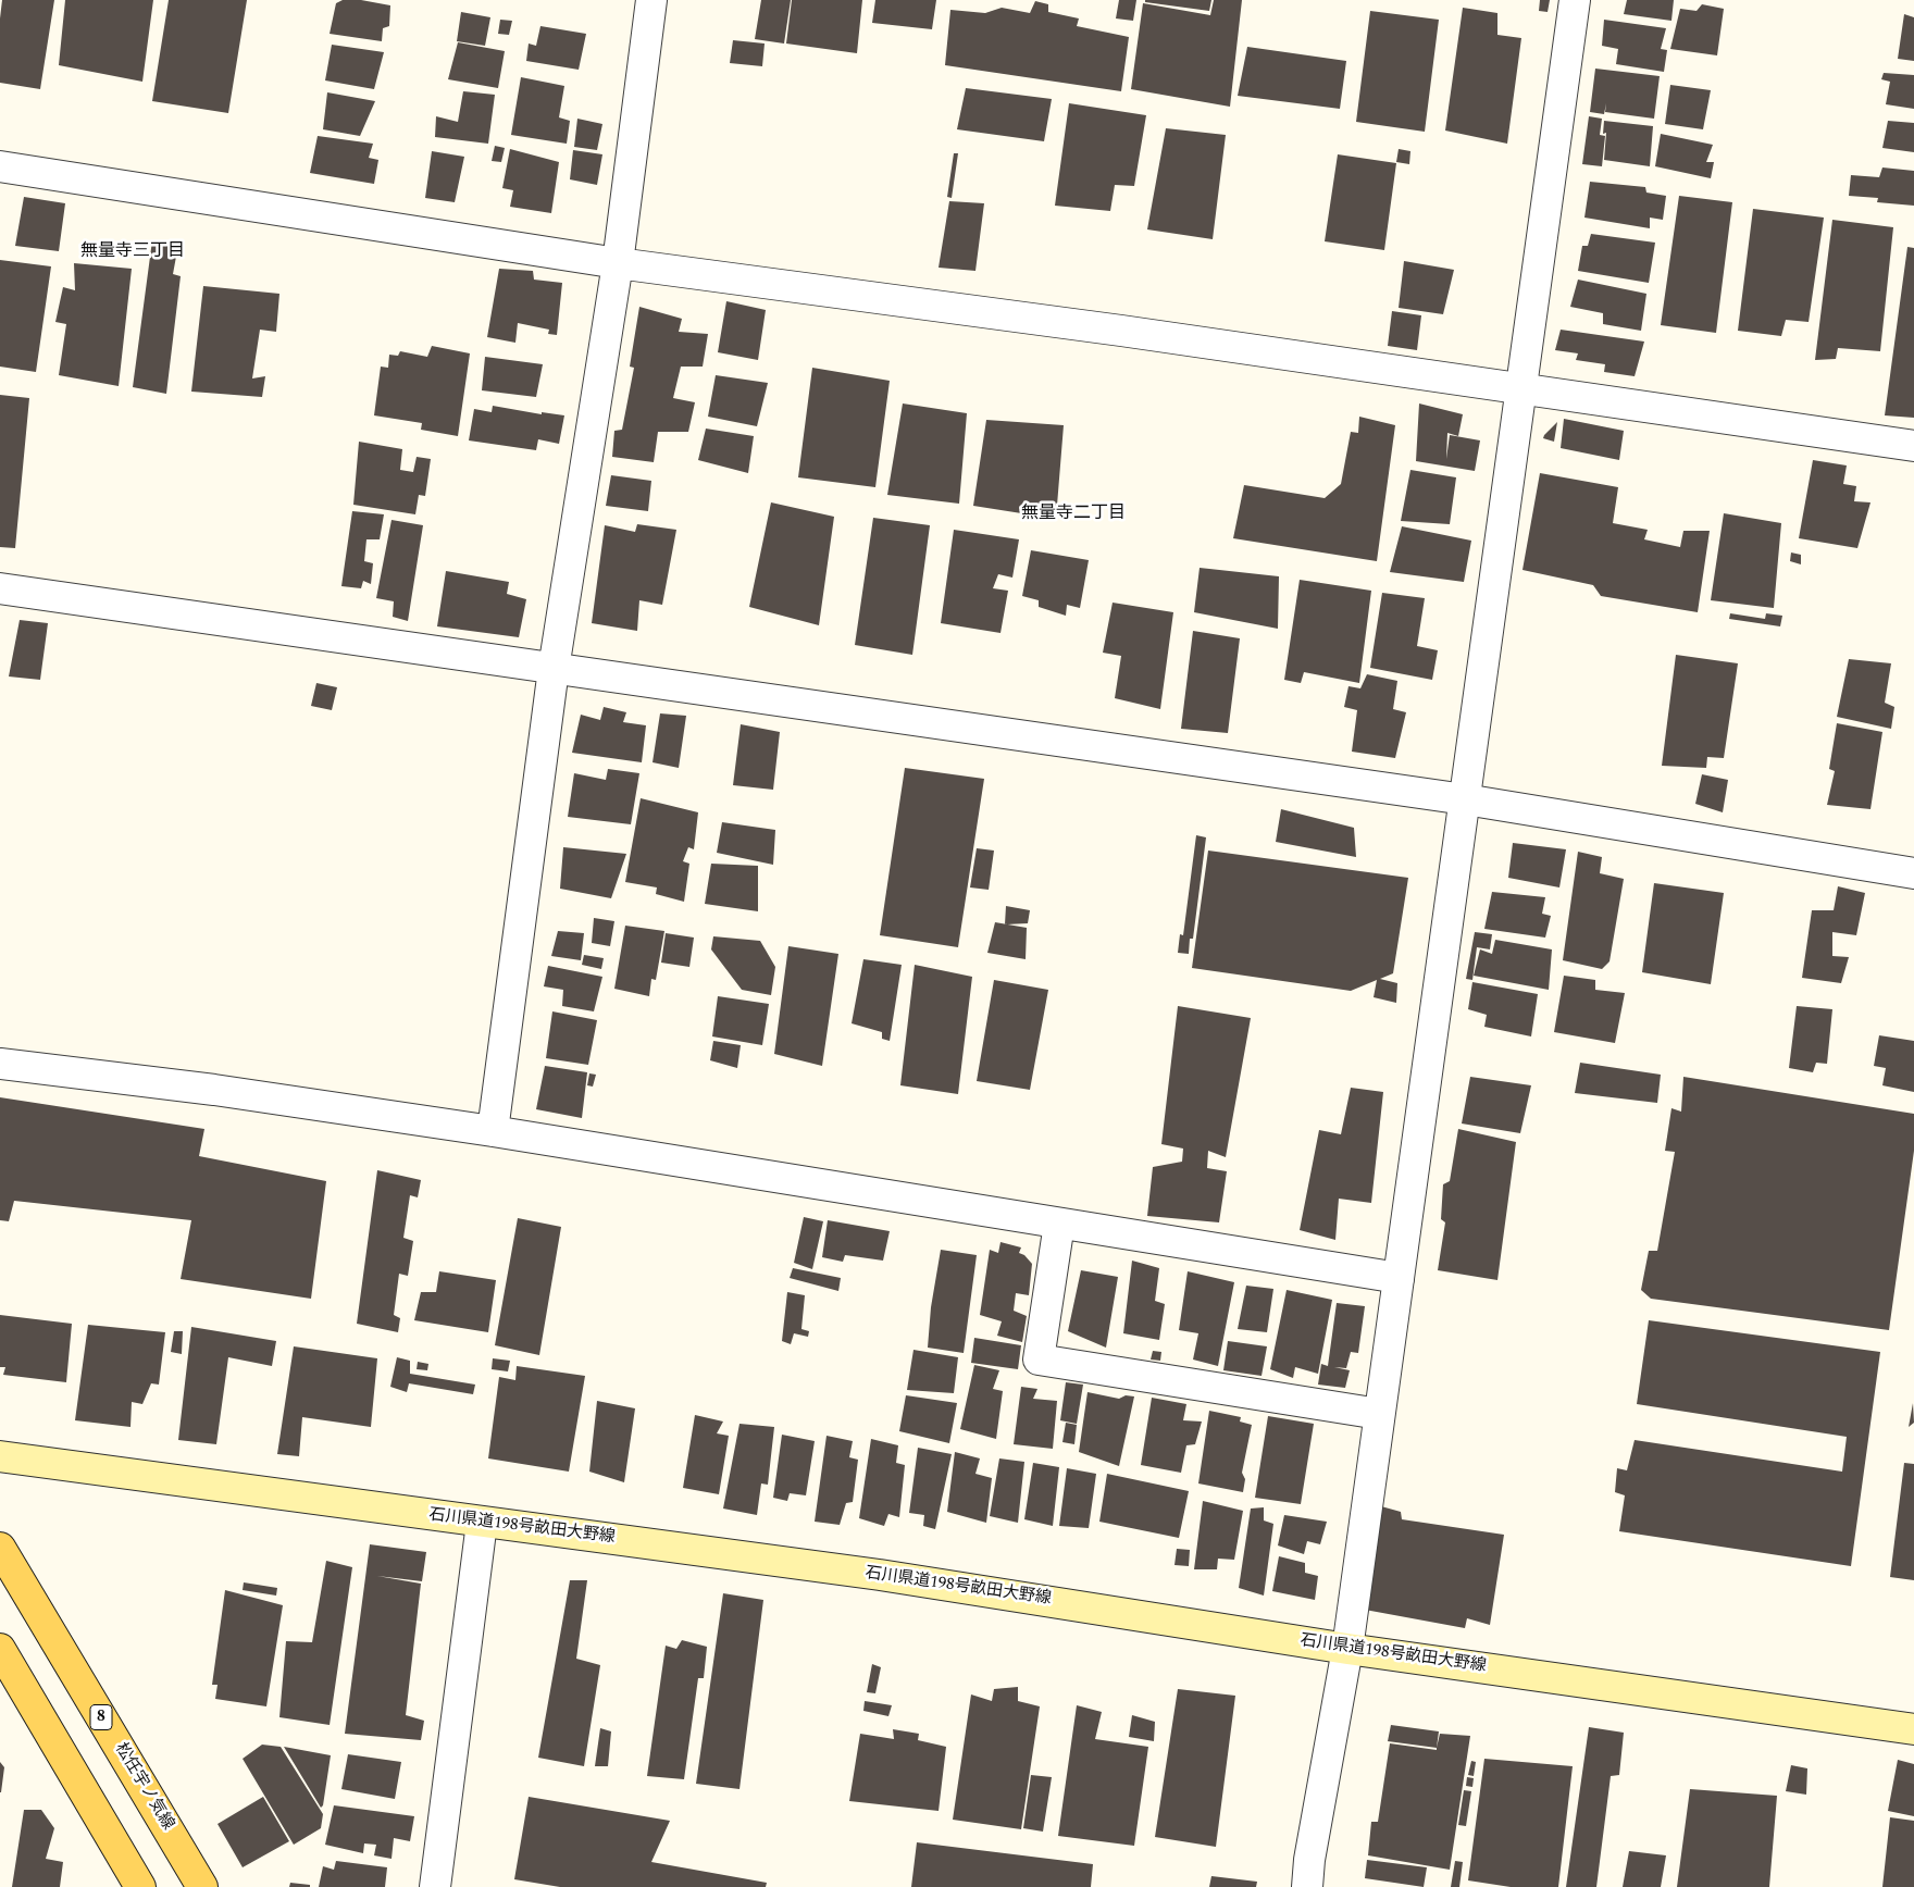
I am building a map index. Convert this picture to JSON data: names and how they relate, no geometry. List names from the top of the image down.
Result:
{
  "streets": {
    "main road": ["石川県道198号畝田大野線", "8", "松任宇ノ気線"]
  },
  "districts": ["無量寺三丁目", "無量寺二丁目"]
}
